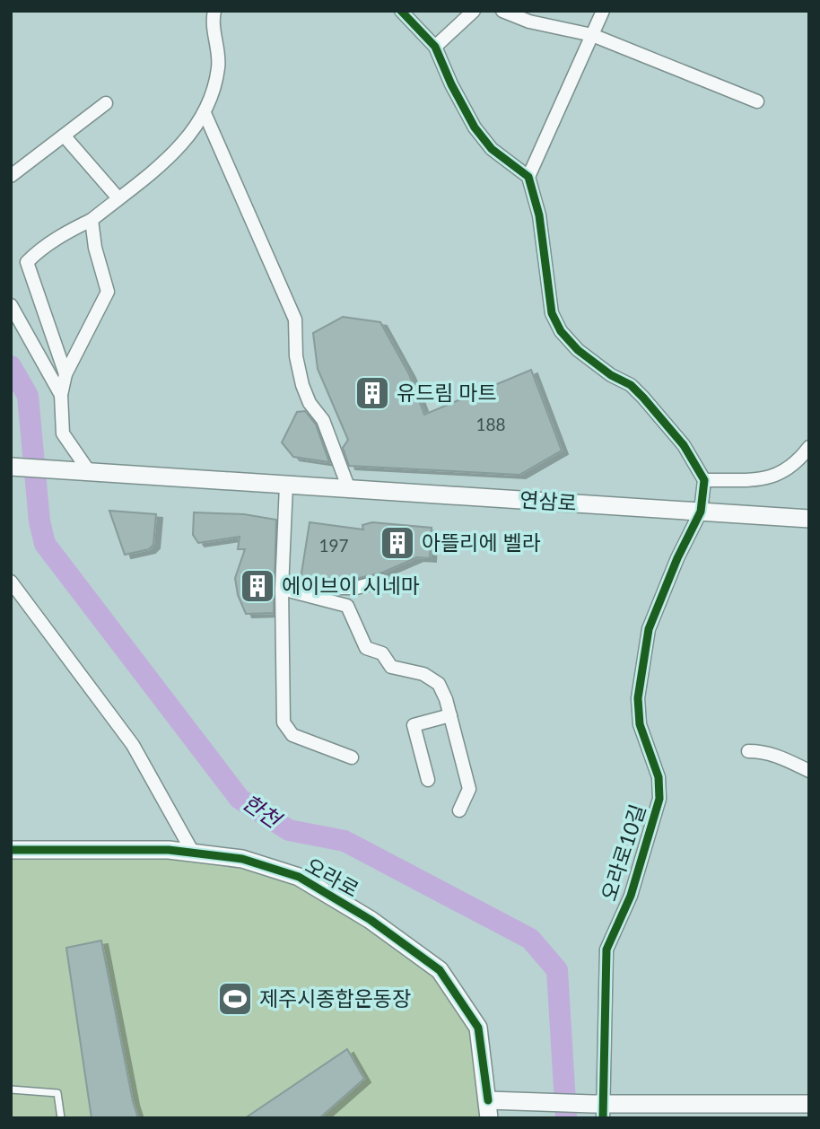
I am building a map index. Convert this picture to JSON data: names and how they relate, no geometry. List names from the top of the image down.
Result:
{
  "streets": {
    "main road": ["연삼로", "오라로"],
    "street": ["오라로10길"]
  },
  "crossings": [
    ["연삼로", "오라로10길"]
  ],
  "water": ["한천"],
  "places": {
    "building": ["유드림 마트", "아뜰리에 벨라", "에이브이 시네마"],
    "sports": ["제주시종합운동장"]
  },
  "house_numbers": ["188", "197"]
}
